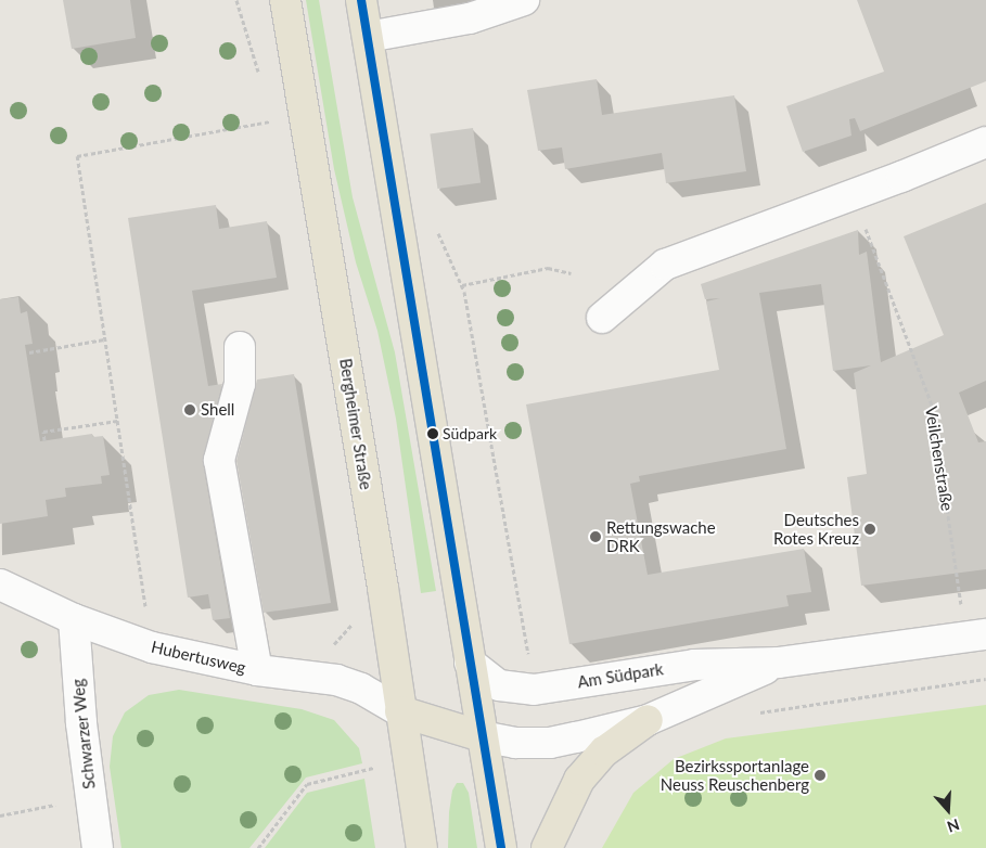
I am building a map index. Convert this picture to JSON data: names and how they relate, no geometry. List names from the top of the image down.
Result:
{
  "streets": {
    "main road": ["Bergheimer Straße"],
    "street": ["Hubertusweg", "Am Südpark", "Schwarzer Weg"],
    "path": ["Veilchenstraße"]
  },
  "crossings": [
    ["Bergheimer Straße", "Hubertusweg"],
    ["Veilchenstraße", "Am Südpark"],
    ["Hubertusweg", "Schwarzer Weg"]
  ],
  "places": [
    "Shell",
    "Südpark",
    "Deutsches Rotes Kreuz",
    "Rettungswache DRK",
    "Bezirkssportanlage Neuss Reuschenberg"
  ],
  "north": "bottom"
}
